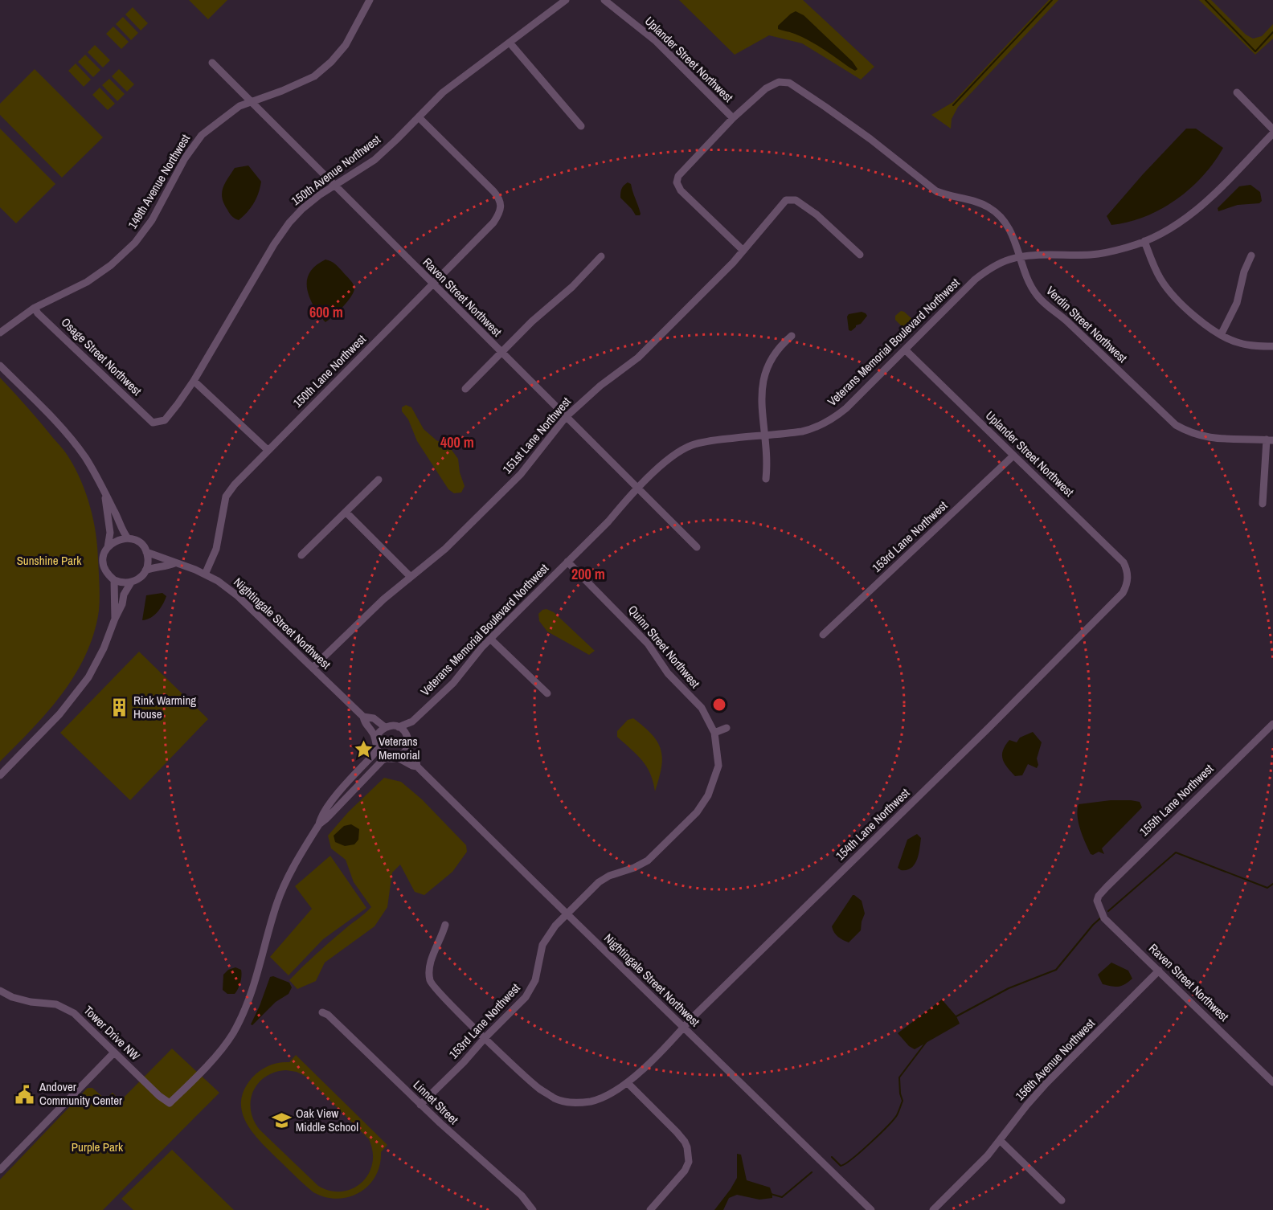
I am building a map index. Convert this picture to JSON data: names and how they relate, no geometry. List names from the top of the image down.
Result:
{
  "streets": {
    "street": [
      "Uplander Street Northwest",
      "150th Avenue Northwest",
      "149th Avenue Northwest",
      "Raven Street Northwest",
      "Verdin Street Northwest",
      "Veterans Memorial Boulevard Northwest",
      "Osage Street Northwest",
      "150th Lane Northwest",
      "151st Lane Northwest",
      "153rd Lane Northwest",
      "Nightingale Street Northwest",
      "Quinn Street Northwest",
      "155th Lane Northwest",
      "154th Lane Northwest",
      "Tower Drive NW",
      "156th Avenue Northwest",
      "Linnet Street"
    ]
  },
  "crossings": [
    ["Uplander Street Northwest", "Verdin Street Northwest"],
    ["Uplander Street Northwest", "Veterans Memorial Boulevard Northwest"],
    ["Uplander Street Northwest", "153rd Lane Northwest"],
    ["Uplander Street Northwest", "154th Lane Northwest"],
    ["150th Avenue Northwest", "Raven Street Northwest"],
    ["150th Avenue Northwest", "Osage Street Northwest"],
    ["150th Avenue Northwest", "150th Lane Northwest"],
    ["149th Avenue Northwest", "Raven Street Northwest"],
    ["149th Avenue Northwest", "Osage Street Northwest"],
    ["Raven Street Northwest", "Veterans Memorial Boulevard Northwest"],
    ["Raven Street Northwest", "150th Lane Northwest"],
    ["Raven Street Northwest", "151st Lane Northwest"],
    ["Raven Street Northwest", "155th Lane Northwest"],
    ["Raven Street Northwest", "156th Avenue Northwest"],
    ["Verdin Street Northwest", "Veterans Memorial Boulevard Northwest"],
    ["Veterans Memorial Boulevard Northwest", "Nightingale Street Northwest"],
    ["Veterans Memorial Boulevard Northwest", "Quinn Street Northwest"],
    ["150th Lane Northwest", "Nightingale Street Northwest"],
    ["151st Lane Northwest", "Nightingale Street Northwest"],
    ["153rd Lane Northwest", "Nightingale Street Northwest"],
    ["153rd Lane Northwest", "Quinn Street Northwest"],
    ["153rd Lane Northwest", "154th Lane Northwest"],
    ["153rd Lane Northwest", "Linnet Street"],
    ["Nightingale Street Northwest", "154th Lane Northwest"]
  ],
  "parks": ["Sunshine Park", "Purple Park"],
  "places": {
    "building": ["Rink Warming House"],
    "place": ["Veterans Memorial"],
    "public building": ["Andover Community Center"],
    "school or university": ["Oak View Middle School"]
  },
  "rings": ["600 m", "400 m", "200 m"]
}
